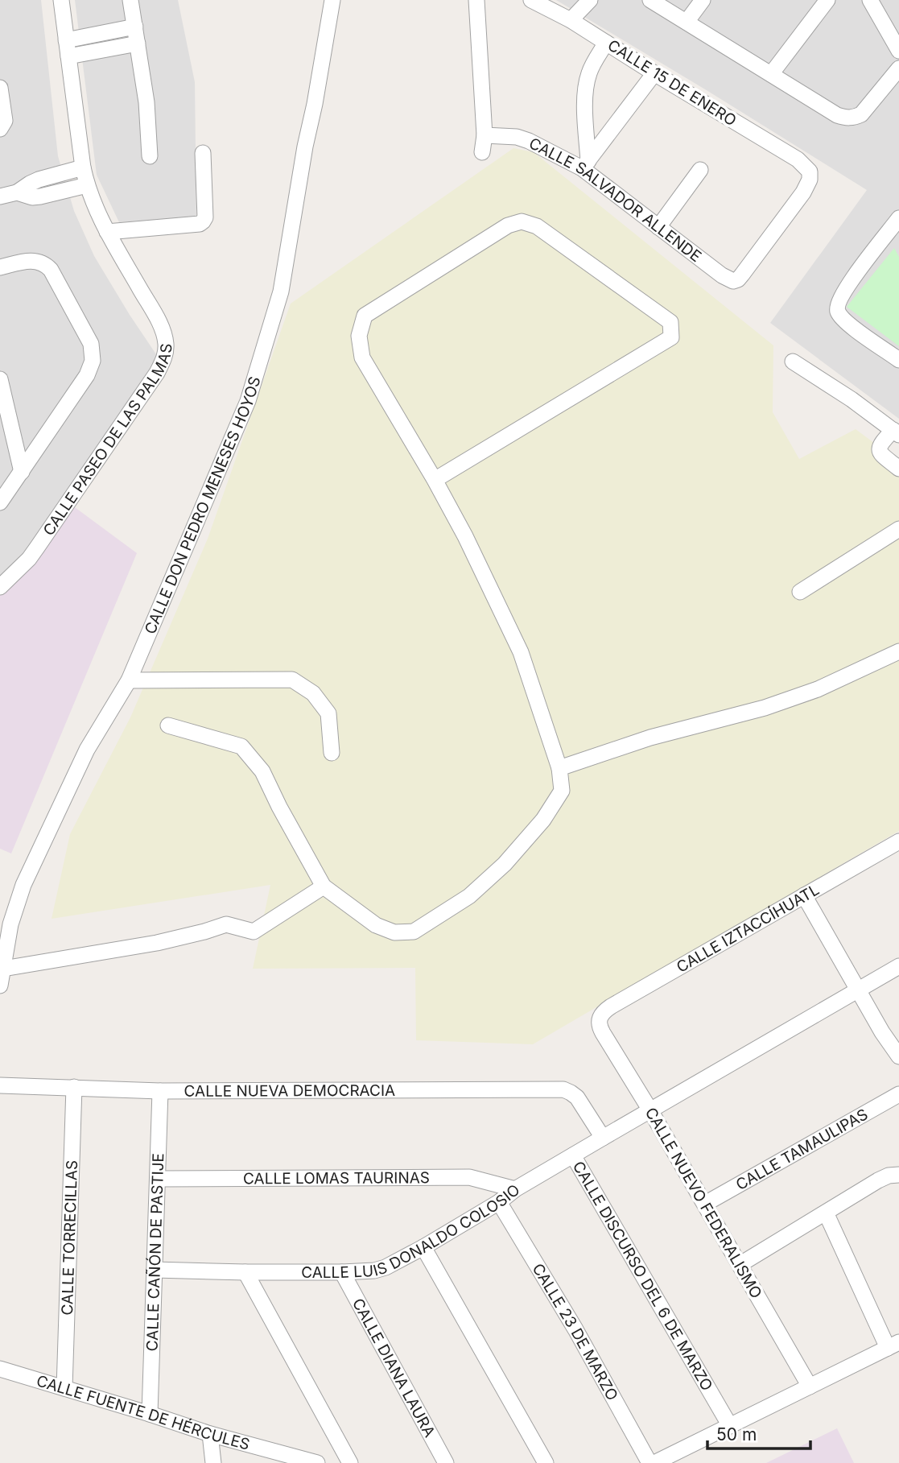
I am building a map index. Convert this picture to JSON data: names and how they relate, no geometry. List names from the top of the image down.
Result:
{
  "streets": {
    "street": [
      "CALLE 15 DE ENERO",
      "CALLE SALVADOR ALLENDE",
      "CALLE PASEO DE LAS PALMAS",
      "CALLE DON PEDRO MENESES HOYOS",
      "CALLE IZTACCÍHUATL",
      "CALLE NUEVA DEMOCRACIA",
      "CALLE TAMAULIPAS",
      "CALLE LOMAS TAURINAS",
      "CALLE NUEVO FEDERALISMO",
      "CALLE LUIS DONALDO COLOSIO",
      "CALLE TORRECILLAS",
      "CALLE CAÑÓN DE PASTIJE",
      "CALLE DISCURSO DEL 6 DE MARZO",
      "CALLE 23 DE MARZO",
      "CALLE DIANA LAURA",
      "CALLE FUENTE DE HÉRCULES"
    ]
  },
  "crossings": [
    ["CALLE 15 DE ENERO", "CALLE SALVADOR ALLENDE"],
    ["CALLE IZTACCÍHUATL", "CALLE NUEVO FEDERALISMO"],
    ["CALLE NUEVA DEMOCRACIA", "CALLE LUIS DONALDO COLOSIO"],
    ["CALLE NUEVA DEMOCRACIA", "CALLE TORRECILLAS"],
    ["CALLE NUEVA DEMOCRACIA", "CALLE CAÑÓN DE PASTIJE"],
    ["CALLE TAMAULIPAS", "CALLE NUEVO FEDERALISMO"],
    ["CALLE LOMAS TAURINAS", "CALLE LUIS DONALDO COLOSIO"],
    ["CALLE LOMAS TAURINAS", "CALLE CAÑÓN DE PASTIJE"],
    ["CALLE NUEVO FEDERALISMO", "CALLE LUIS DONALDO COLOSIO"],
    ["CALLE LUIS DONALDO COLOSIO", "CALLE CAÑÓN DE PASTIJE"],
    ["CALLE LUIS DONALDO COLOSIO", "CALLE DISCURSO DEL 6 DE MARZO"],
    ["CALLE LUIS DONALDO COLOSIO", "CALLE 23 DE MARZO"],
    ["CALLE LUIS DONALDO COLOSIO", "CALLE DIANA LAURA"],
    ["CALLE TORRECILLAS", "CALLE FUENTE DE HÉRCULES"],
    ["CALLE CAÑÓN DE PASTIJE", "CALLE FUENTE DE HÉRCULES"]
  ],
  "scale_bar": "50 m"
}
